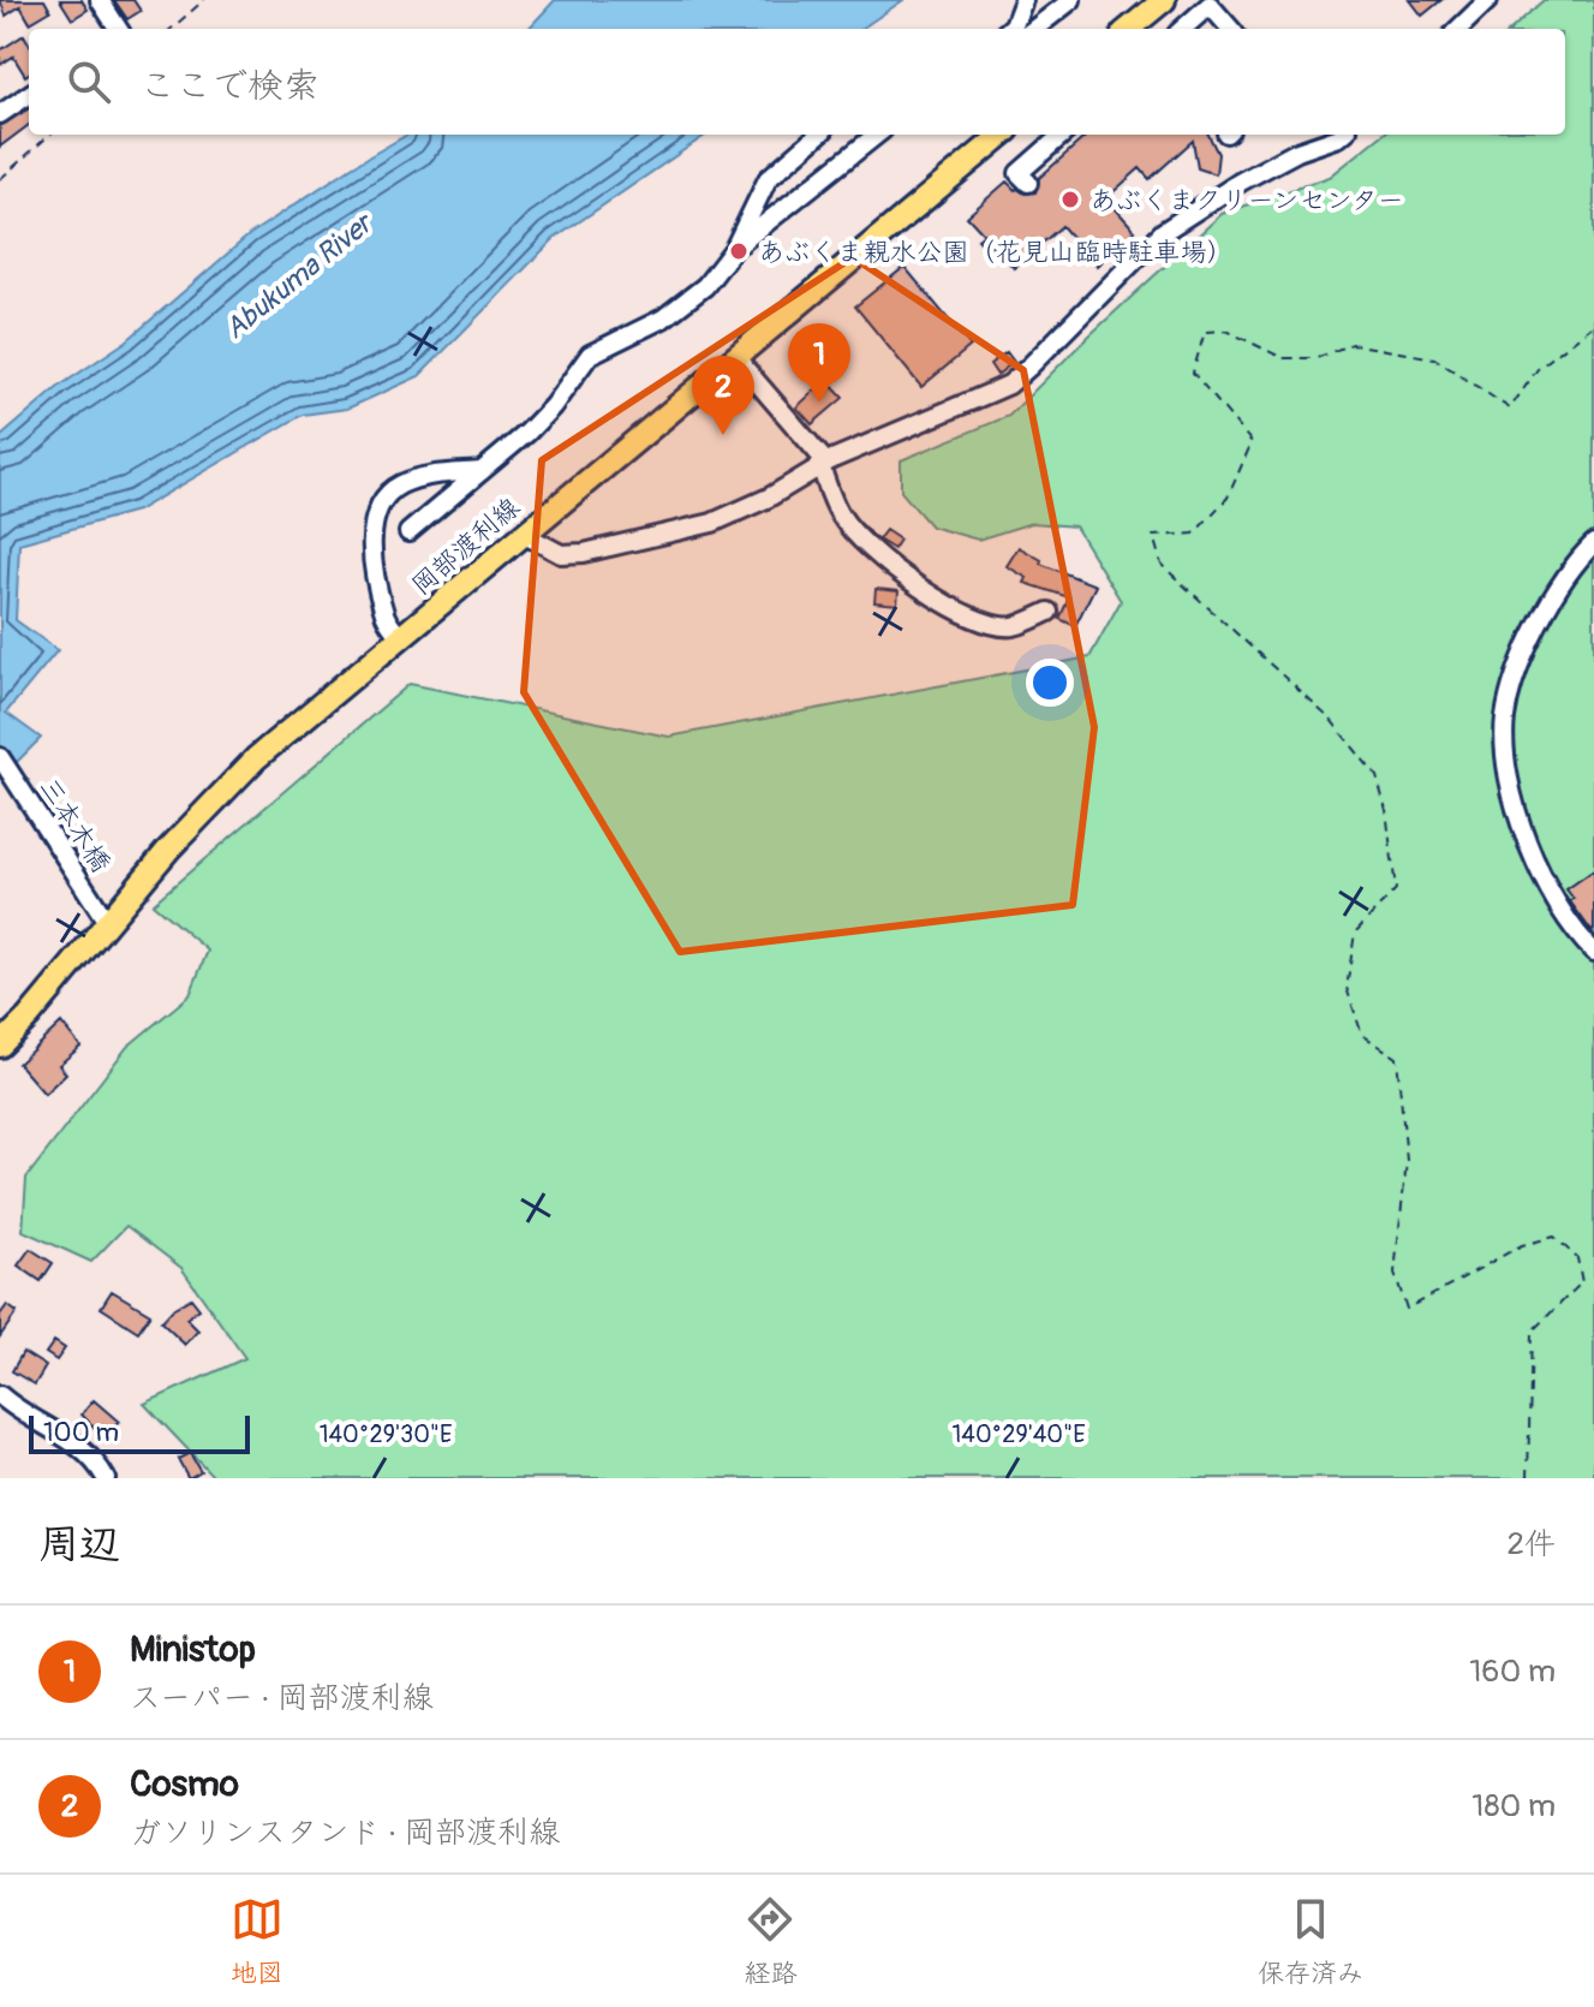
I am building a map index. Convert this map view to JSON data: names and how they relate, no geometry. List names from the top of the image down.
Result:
{
  "streets": {
    "main road": ["岡部渡利線"],
    "street": ["三本木橋"]
  },
  "crossings": [
    ["岡部渡利線", "三本木橋"]
  ],
  "water": ["Abukuma River"],
  "places": ["あぶくまクリーンセンター", "あぶくま親水公園（花見山臨時駐車場）"],
  "scale_bar": "100 m",
  "page": {
    "search": "ここで検索",
    "pins": ["1", "2"],
    "scale": "100 m",
    "heading": ["周辺", "2件"],
    "list": [
      {
        "mark": "1",
        "name": "Ministop",
        "note": "スーパー · 岡部渡利線",
        "value": "160 m"
      },
      {
        "mark": "2",
        "name": "Cosmo",
        "note": "ガソリンスタンド · 岡部渡利線",
        "value": "180 m"
      }
    ],
    "nav": ["地図", "経路", "保存済み"]
  },
  "coordinates": ["140°29'30\"E", "140°29'40\"E"]
}
